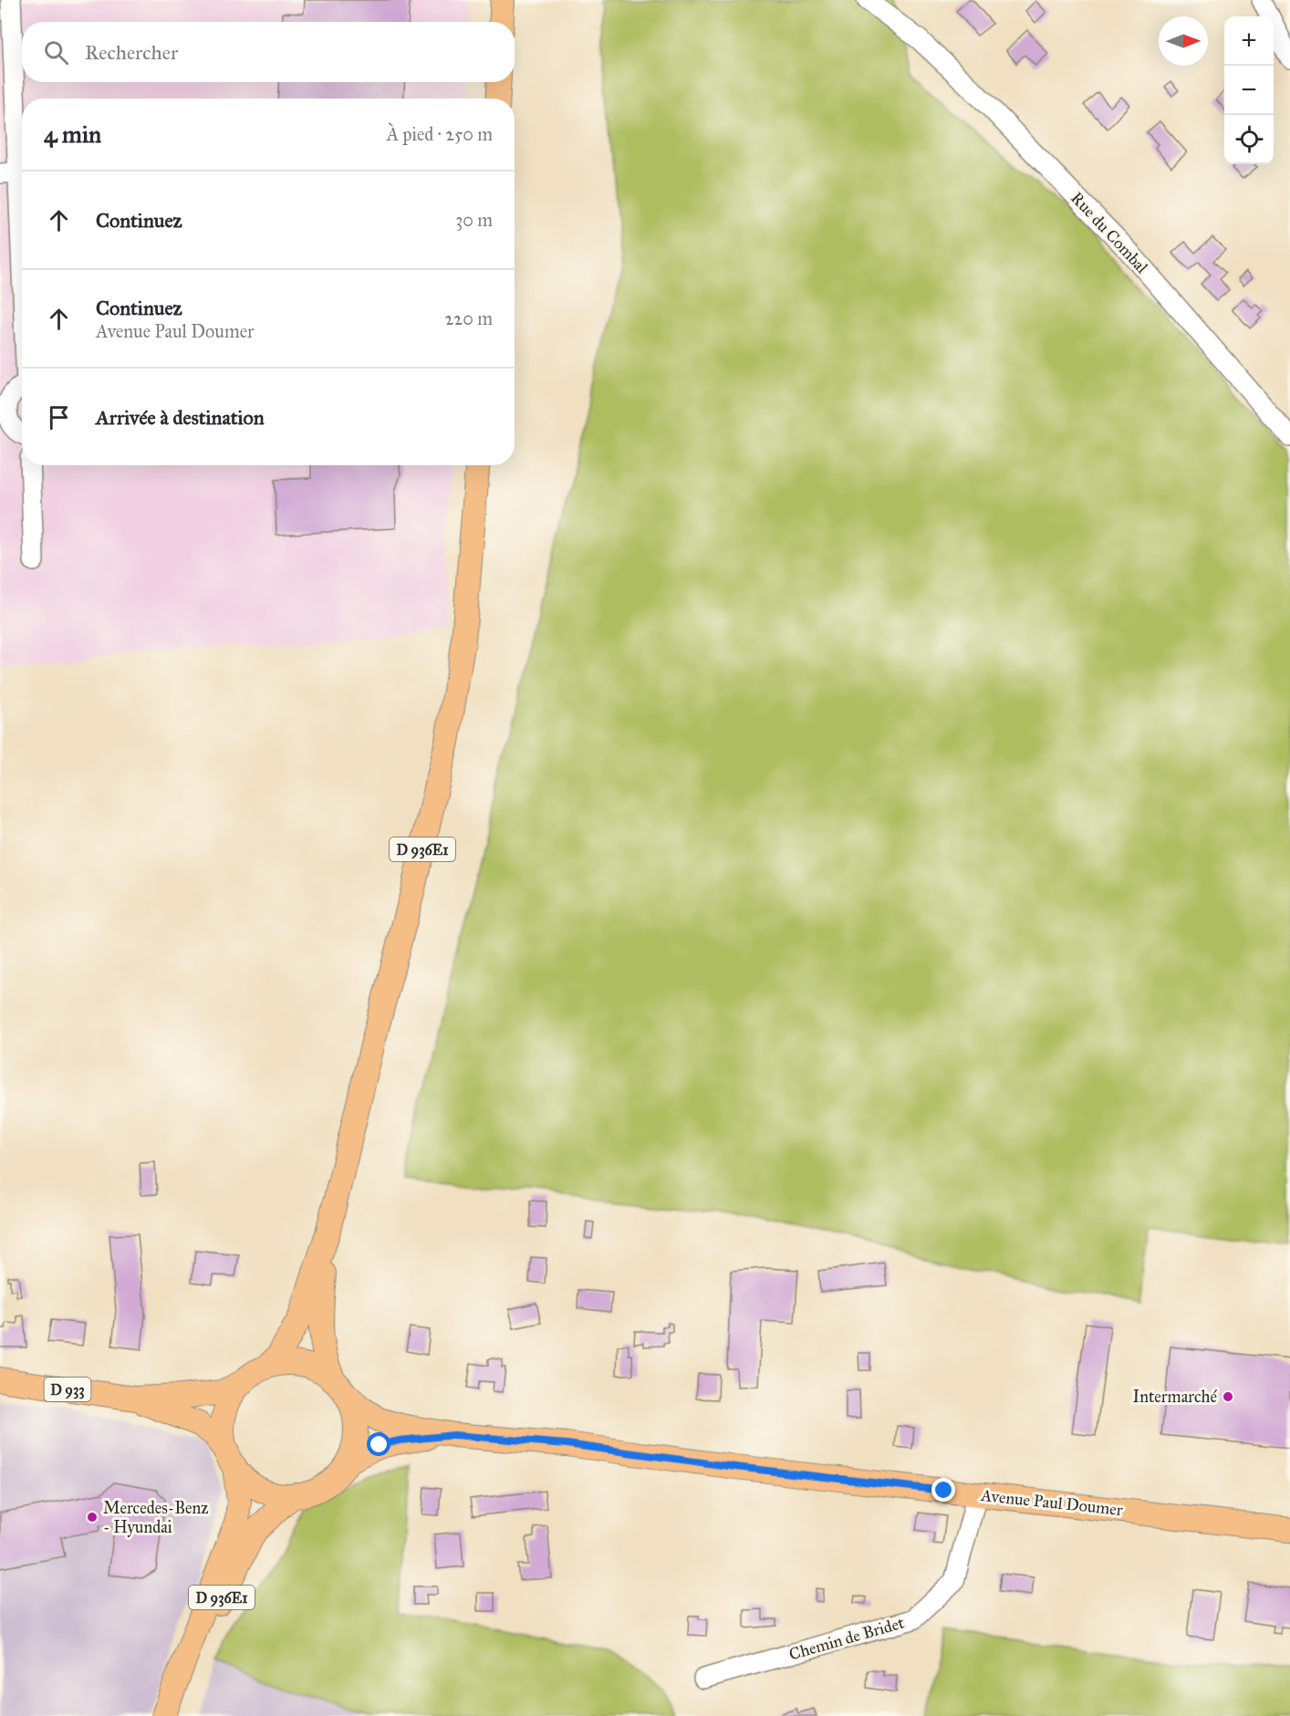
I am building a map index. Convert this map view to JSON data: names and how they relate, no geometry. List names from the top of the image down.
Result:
{
  "streets": {
    "main road": ["D 936E1", "D 933", "Avenue Paul Doumer"],
    "street": ["Rue du Combal", "Chemin de Bridet"]
  },
  "crossings": [
    ["D 936E1", "D 933"],
    ["Avenue Paul Doumer", "Chemin de Bridet"]
  ],
  "places": ["Intermarché", "Mercedes-Benz - Hyundai"],
  "north": "right",
  "page": {
    "map_buttons": ["+", "−"],
    "search": "Rechercher",
    "heading": ["4 min", "À pied · 250 m"],
    "list": [
      ["Continuez", "30 m"],
      ["Continuez", "Avenue Paul Doumer", "220 m"],
      "Arrivée à destination"
    ]
  }
}
